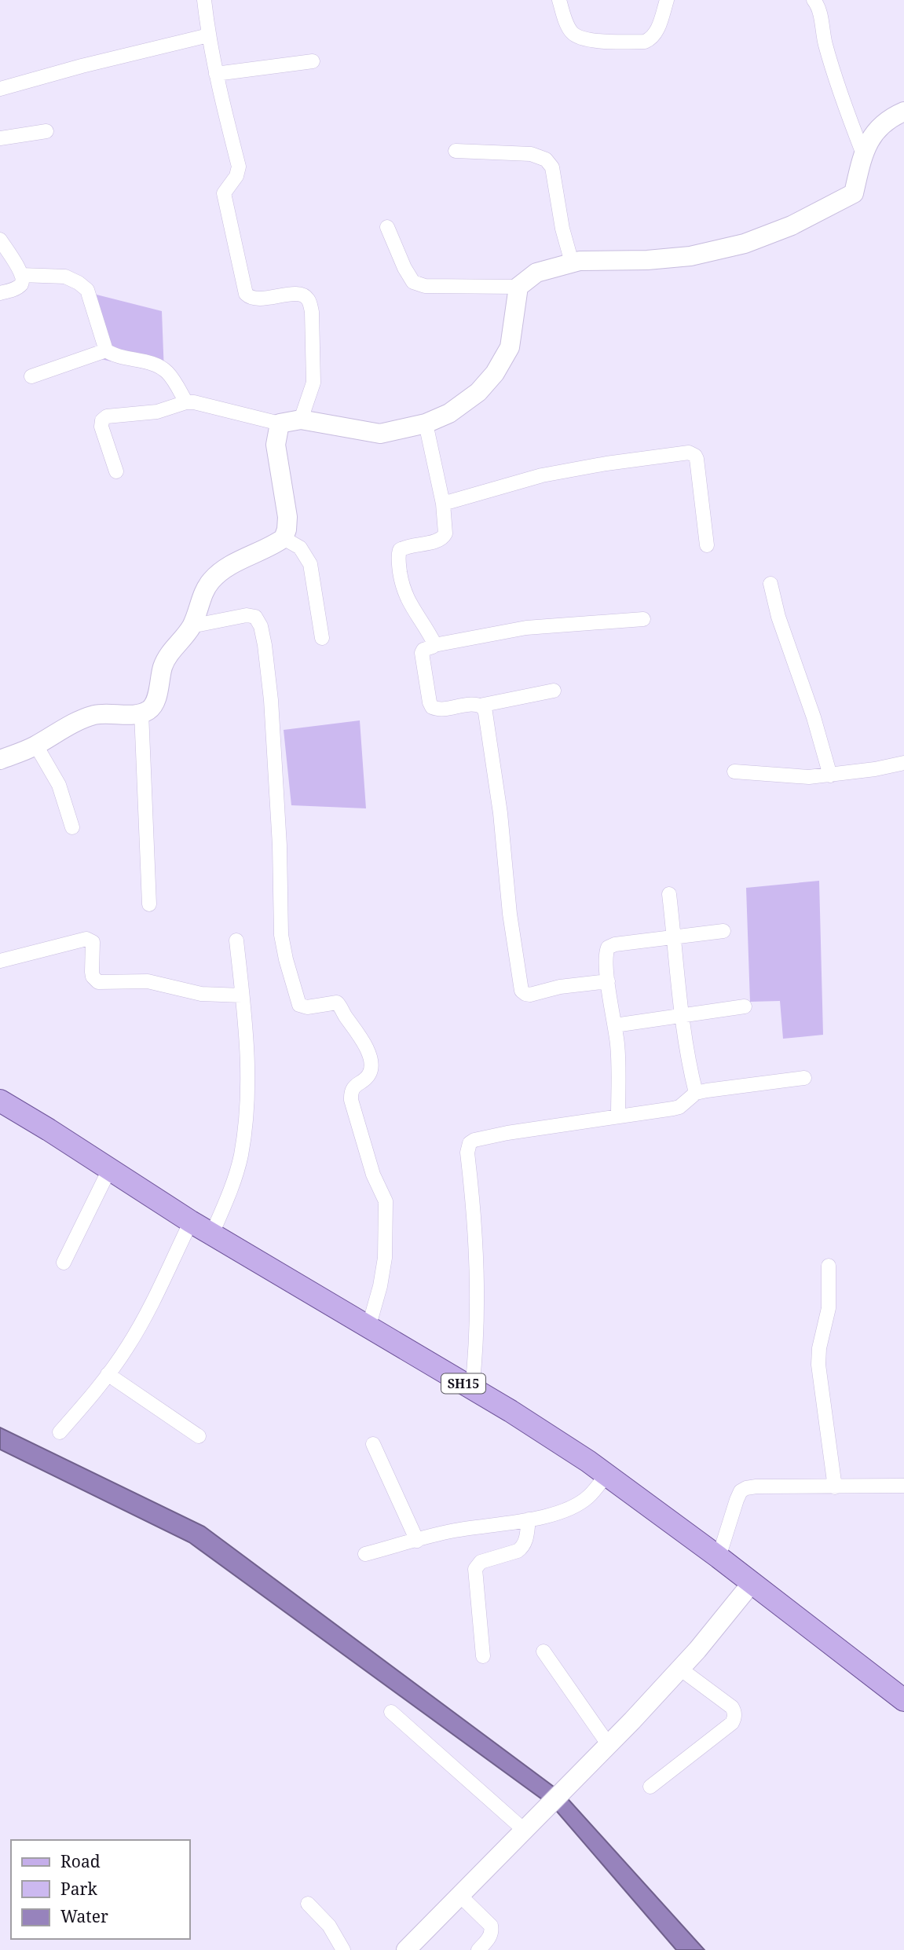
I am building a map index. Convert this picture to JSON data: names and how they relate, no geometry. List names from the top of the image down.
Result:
{
  "streets": {
    "main road": ["SH15"]
  },
  "legend": ["Road", "Park", "Water"]
}
